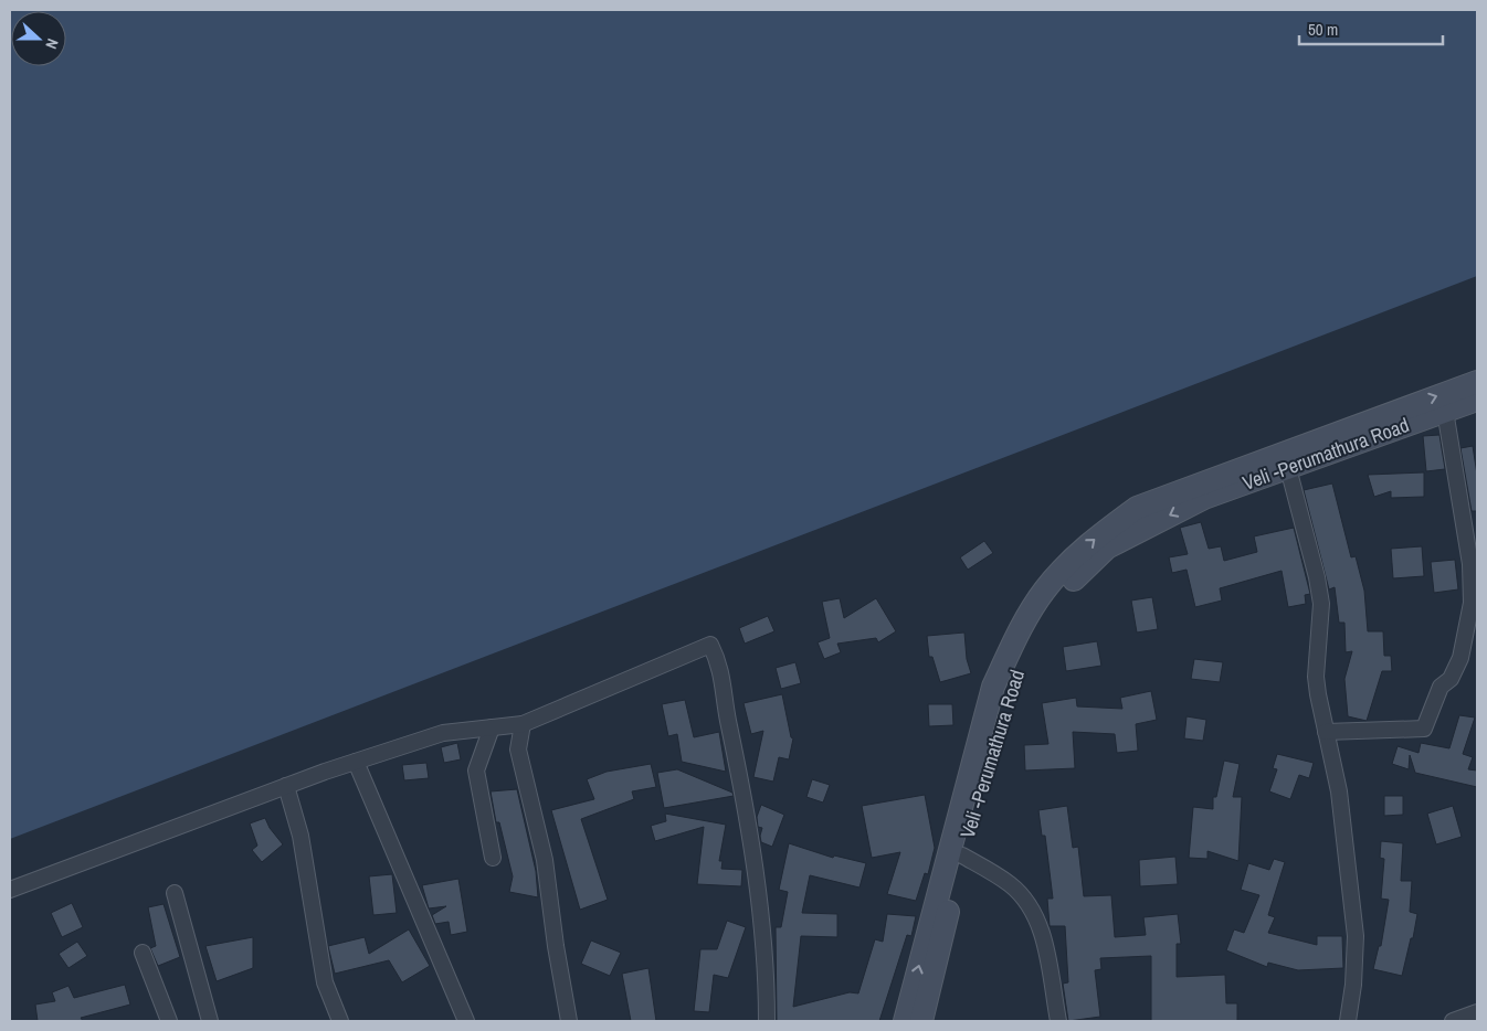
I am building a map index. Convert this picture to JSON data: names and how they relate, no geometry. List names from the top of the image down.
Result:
{
  "streets": {
    "main road": ["Veli -Perumathura Road"]
  },
  "scale_bar": "50 m",
  "north": "right"
}
